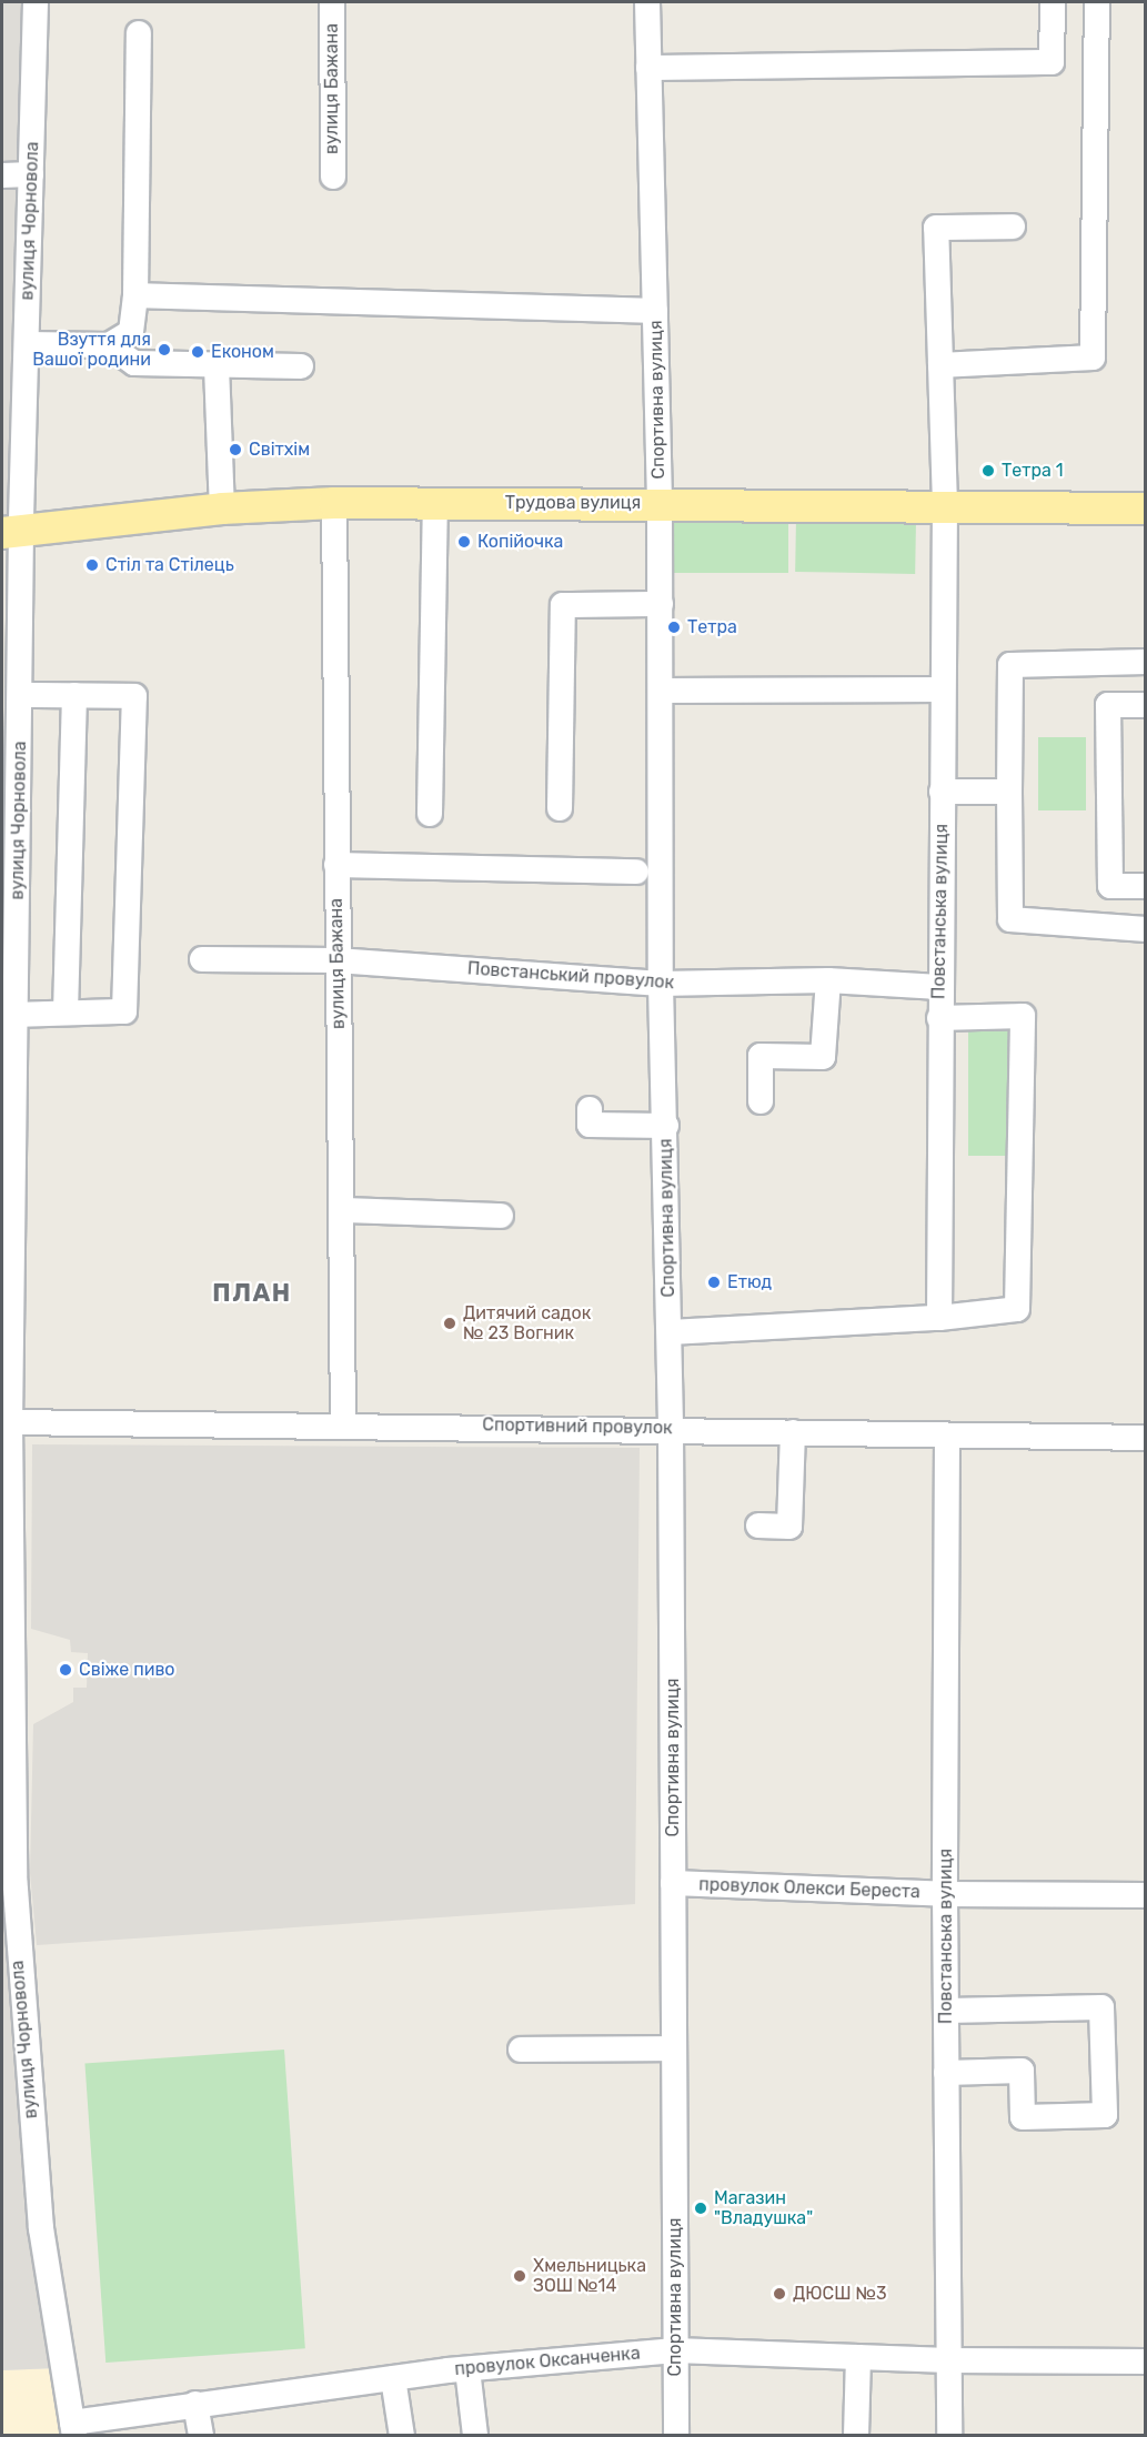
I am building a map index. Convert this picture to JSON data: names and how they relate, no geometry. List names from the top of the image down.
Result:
{
  "streets": {
    "main road": ["Трудова вулиця"],
    "street": [
      "вулиця Бажана",
      "вулиця Чорновола",
      "Спортивна вулиця",
      "Повстанська вулиця",
      "Повстанський провулок",
      "Спортивний провулок",
      "провулок Олекси Береста",
      "провулок Оксанченка"
    ]
  },
  "crossings": [
    ["вулиця Бажана", "Трудова вулиця"],
    ["вулиця Бажана", "Повстанський провулок"],
    ["вулиця Бажана", "Спортивний провулок"],
    ["вулиця Чорновола", "Трудова вулиця"],
    ["вулиця Чорновола", "Спортивний провулок"],
    ["вулиця Чорновола", "провулок Оксанченка"],
    ["Спортивна вулиця", "Трудова вулиця"],
    ["Спортивна вулиця", "Повстанський провулок"],
    ["Спортивна вулиця", "Спортивний провулок"],
    ["Спортивна вулиця", "провулок Олекси Береста"],
    ["Спортивна вулиця", "провулок Оксанченка"],
    ["Трудова вулиця", "Повстанська вулиця"],
    ["Повстанська вулиця", "Повстанський провулок"],
    ["Повстанська вулиця", "Спортивний провулок"],
    ["Повстанська вулиця", "провулок Олекси Береста"],
    ["Повстанська вулиця", "провулок Оксанченка"]
  ],
  "districts": ["ПЛАН"],
  "places": [
    "Взуття для Вашої родини",
    "Економ",
    "Світхім",
    "Тетра 1",
    "Копійочка",
    "Стіл та Стілець",
    "Тетра",
    "Етюд",
    "Дитячий садок № 23 Вогник",
    "Свіже пиво",
    "Магазин \"Владушка\"",
    "Хмельницька ЗОШ №14",
    "ДЮСШ №3"
  ]
}
